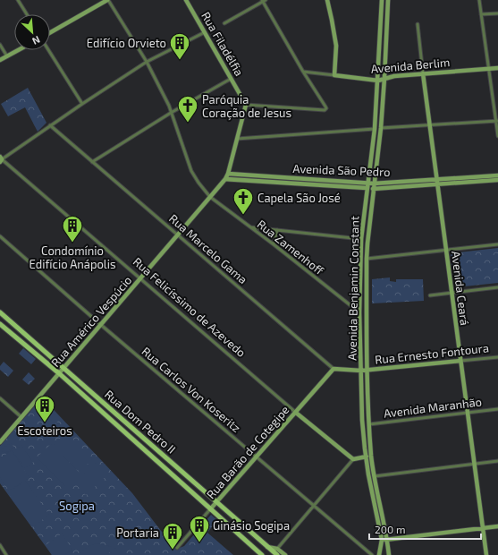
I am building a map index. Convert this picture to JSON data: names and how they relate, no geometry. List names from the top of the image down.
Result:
{
  "streets": {
    "main road": ["Rua Dom Pedro II"],
    "street": [
      "Rua Filadélfia",
      "Avenida Berlim",
      "Avenida São Pedro",
      "Rua Zamenhoff",
      "Rua Marcelo Gama",
      "Avenida Benjamin Constant",
      "Avenida Ceará",
      "Rua Felicíssimo de Azevedo",
      "Rua Américo Vespúcio",
      "Rua Ernesto Fontoura",
      "Rua Carlos Von Koseritz",
      "Avenida Maranhão",
      "Rua Barão de Cotegipe"
    ]
  },
  "crossings": [
    ["Avenida Berlim", "Avenida Benjamin Constant"],
    ["Avenida Berlim", "Avenida Ceará"],
    ["Avenida São Pedro", "Avenida Benjamin Constant"],
    ["Avenida São Pedro", "Avenida Ceará"],
    ["Avenida São Pedro", "Rua Américo Vespúcio"],
    ["Rua Zamenhoff", "Avenida Benjamin Constant"],
    ["Rua Zamenhoff", "Rua Américo Vespúcio"],
    ["Rua Marcelo Gama", "Rua Américo Vespúcio"],
    ["Rua Marcelo Gama", "Rua Barão de Cotegipe"],
    ["Avenida Benjamin Constant", "Rua Ernesto Fontoura"],
    ["Avenida Benjamin Constant", "Avenida Maranhão"],
    ["Avenida Ceará", "Rua Ernesto Fontoura"],
    ["Avenida Ceará", "Avenida Maranhão"],
    ["Rua Felicíssimo de Azevedo", "Rua Américo Vespúcio"],
    ["Rua Felicíssimo de Azevedo", "Rua Barão de Cotegipe"],
    ["Rua Américo Vespúcio", "Rua Carlos Von Koseritz"],
    ["Rua Américo Vespúcio", "Rua Dom Pedro II"],
    ["Rua Carlos Von Koseritz", "Rua Barão de Cotegipe"],
    ["Rua Dom Pedro II", "Rua Barão de Cotegipe"]
  ],
  "parks": ["Sogipa"],
  "places": {
    "building": [
      "Edifício Orvieto",
      "Condomínio Edifício Anápolis",
      "Escoteiros",
      "Ginásio Sogipa",
      "Portaria"
    ],
    "church": ["Paróquia Coração de Jesus", "Capela São José"]
  },
  "scale_bar": "200 m",
  "north": "bottom right"
}
